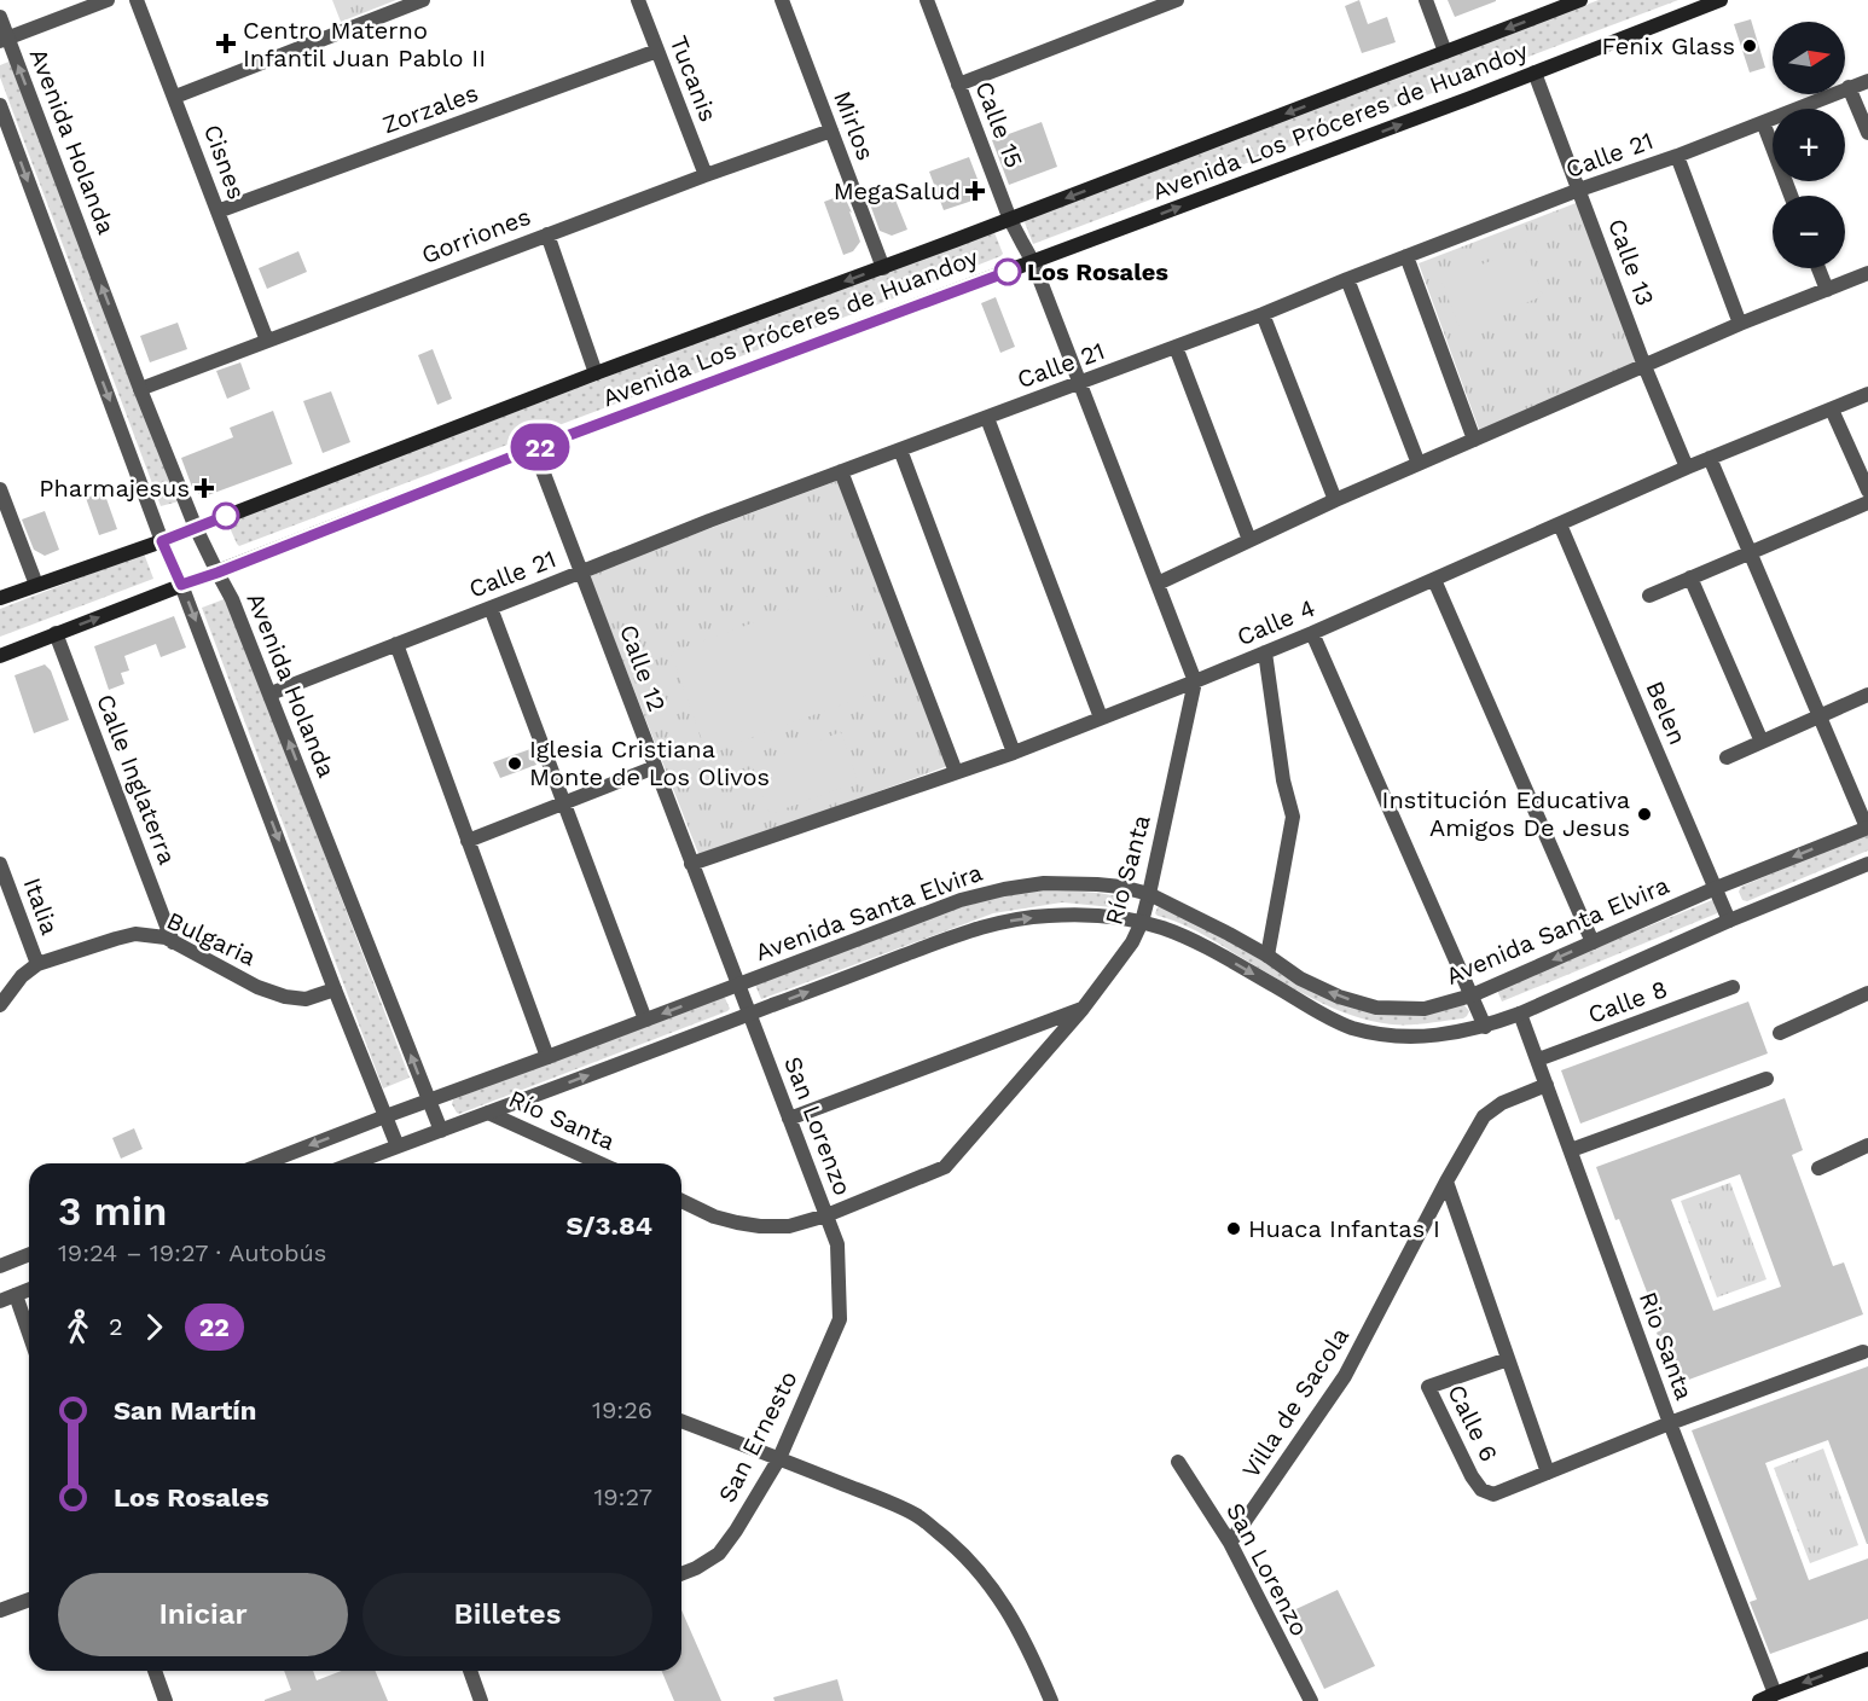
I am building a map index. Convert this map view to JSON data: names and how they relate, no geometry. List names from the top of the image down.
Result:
{
  "streets": {
    "main road": ["Avenida Los Próceres de Huandoy"],
    "street": [
      "Tucanis",
      "Zorzales",
      "Calle 15",
      "Mirlos",
      "Avenida Holanda",
      "Calle 21",
      "Cisnes",
      "Gorriones",
      "Calle 13",
      "Calle 4",
      "Calle 12",
      "Belen",
      "Calle Inglaterra",
      "Río Santa",
      "Italia",
      "Avenida Santa Elvira",
      "Bulgaria",
      "Calle 8",
      "San Lorenzo",
      "Rio Santa",
      "Villa de Sacola",
      "Calle 6",
      "San Ernesto"
    ]
  },
  "crossings": [
    ["Tucanis", "Zorzales"],
    ["Tucanis", "Gorriones"],
    ["Zorzales", "Cisnes"],
    ["Avenida Los Próceres de Huandoy", "Calle 15"],
    ["Avenida Los Próceres de Huandoy", "Mirlos"],
    ["Avenida Los Próceres de Huandoy", "Avenida Holanda"],
    ["Avenida Los Próceres de Huandoy", "Calle 13"],
    ["Avenida Los Próceres de Huandoy", "Calle 12"],
    ["Avenida Los Próceres de Huandoy", "Calle Inglaterra"],
    ["Mirlos", "Gorriones"],
    ["Avenida Holanda", "Calle 21"],
    ["Avenida Holanda", "Gorriones"],
    ["Avenida Holanda", "Avenida Santa Elvira"],
    ["Calle 21", "Calle 13"],
    ["Calle 21", "Calle 12"],
    ["Cisnes", "Gorriones"],
    ["Calle 13", "Calle 4"],
    ["Calle 4", "Calle 12"],
    ["Calle 4", "Belen"],
    ["Calle 4", "Río Santa"],
    ["Calle 12", "Avenida Santa Elvira"],
    ["Calle 12", "San Lorenzo"],
    ["Belen", "Avenida Santa Elvira"],
    ["Calle Inglaterra", "Bulgaria"],
    ["Río Santa", "Avenida Santa Elvira"],
    ["Río Santa", "San Lorenzo"],
    ["Italia", "Bulgaria"],
    ["Avenida Santa Elvira", "San Lorenzo"],
    ["Calle 8", "Rio Santa"],
    ["San Lorenzo", "Villa de Sacola"],
    ["San Lorenzo", "San Ernesto"],
    ["Rio Santa", "Villa de Sacola"],
    ["Rio Santa", "Calle 6"]
  ],
  "places": {
    "health": ["Centro Materno Infantil Juan Pablo II", "MegaSalud", "Pharmajesus"],
    "other": [
      "Fenix Glass",
      "Los Rosales",
      "Iglesia Cristiana Monte de Los Olivos",
      "Institución Educativa Amigos De Jesus",
      "Huaca Infantas I"
    ]
  },
  "lines": ["bus line 22"],
  "north": "right",
  "page": {
    "on_map": "22",
    "map_buttons": ["+", "−"],
    "heading": ["3 min", "19:24 – 19:27 · Autobús", "S/3.84"],
    "legs": ["2", "22"],
    "list": [
      {
        "name": "San Martín",
        "value": "19:26"
      },
      {
        "name": "Los Rosales",
        "value": "19:27"
      }
    ],
    "buttons": ["Iniciar", "Billetes"]
  }
}
